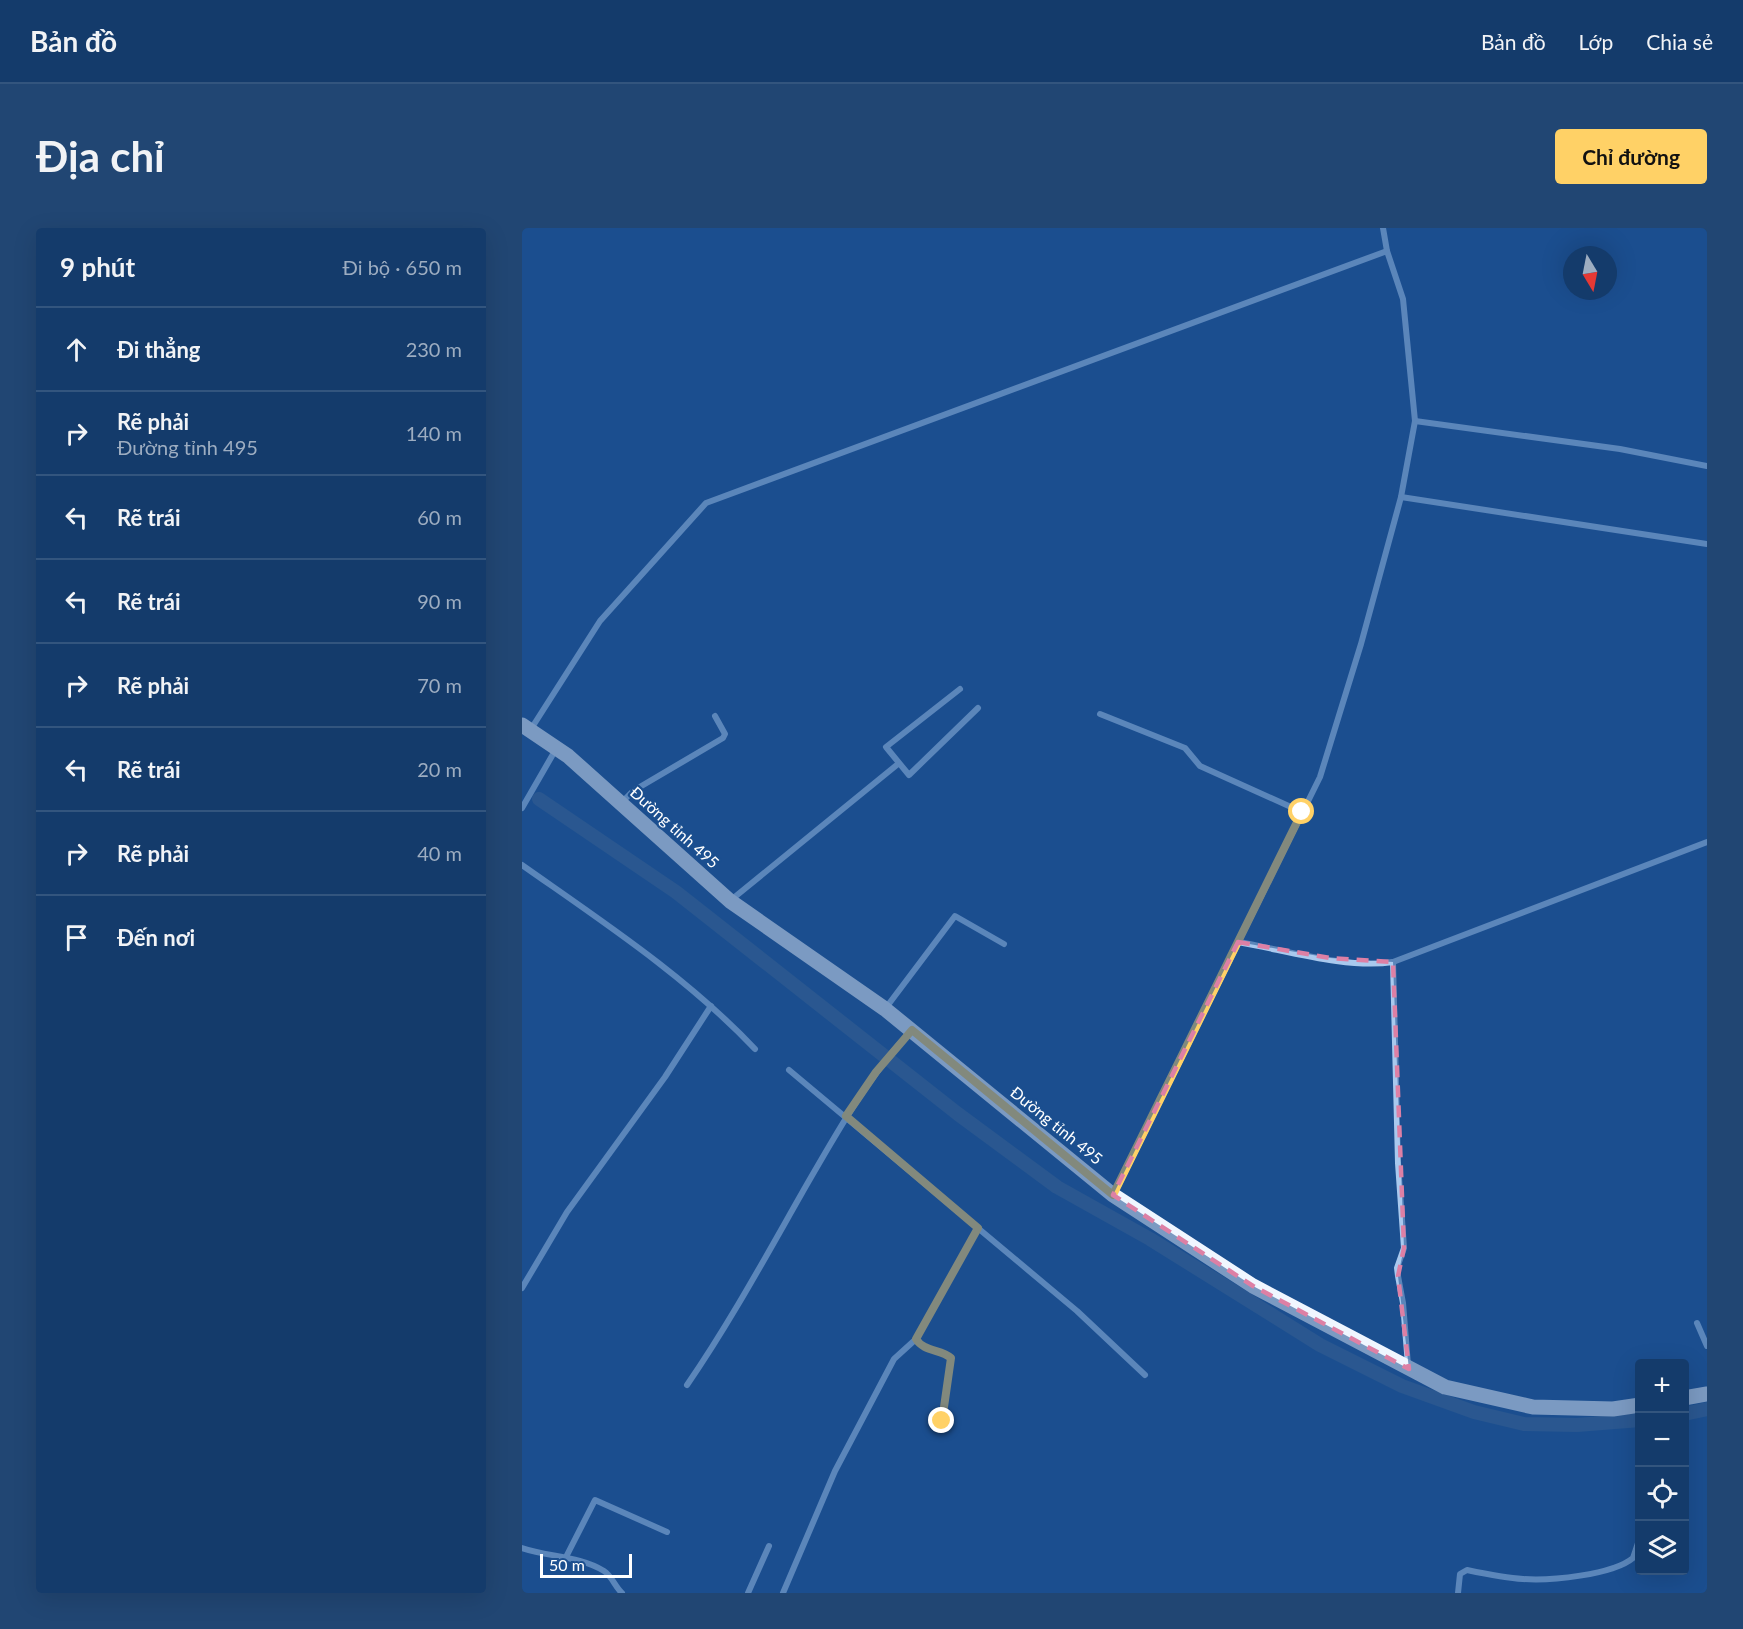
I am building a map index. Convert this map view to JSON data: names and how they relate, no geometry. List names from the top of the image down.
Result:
{
  "streets": {
    "main road": ["Đường tỉnh 495"]
  },
  "scale_bar": "50 m",
  "north": "bottom",
  "page": {
    "header": "Bản đồ",
    "nav": ["Bản đồ", "Lớp", "Chia sẻ"],
    "buttons": "Chỉ đường",
    "title": "Địa chỉ",
    "heading": ["9 phút", "Đi bộ · 650 m"],
    "list": [
      ["Đi thẳng", "230 m"],
      ["Rẽ phải", "Đường tỉnh 495", "140 m"],
      ["Rẽ trái", "60 m"],
      ["Rẽ trái", "90 m"],
      ["Rẽ phải", "70 m"],
      ["Rẽ trái", "20 m"],
      ["Rẽ phải", "40 m"],
      "Đến nơi"
    ],
    "map_buttons": ["+", "−"],
    "scale": "50 m"
  }
}
